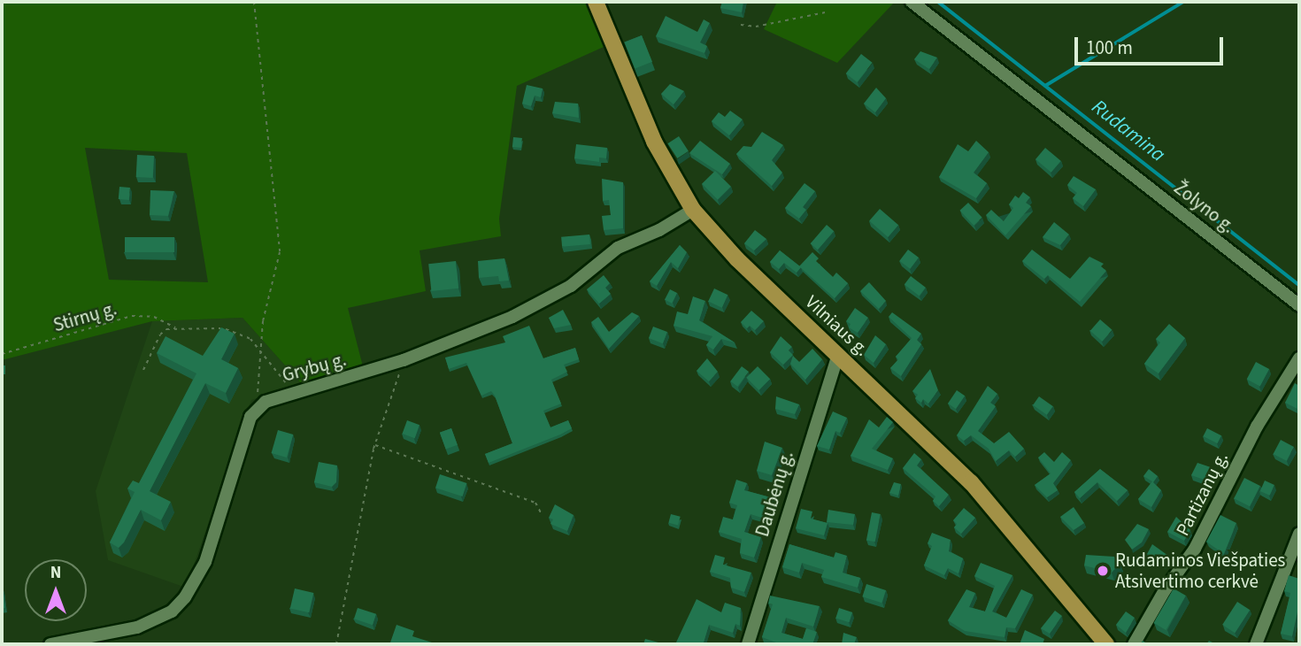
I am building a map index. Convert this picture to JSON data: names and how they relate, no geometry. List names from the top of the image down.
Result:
{
  "streets": {
    "main road": ["Vilniaus g."],
    "street": [
      "Žolyno g.",
      "Grybų g.",
      "Daubėnų g.",
      "Partizanų g."
    ],
    "path": ["Stirnų g."]
  },
  "crossings": [
    ["Stirnų g.", "Grybų g."],
    ["Vilniaus g.", "Grybų g."],
    ["Vilniaus g.", "Daubėnų g."]
  ],
  "water": ["Rudamina"],
  "places": ["Rudaminos Viešpaties Atsivertimo cerkvė"],
  "scale_bar": "100 m",
  "north": "top"
}
